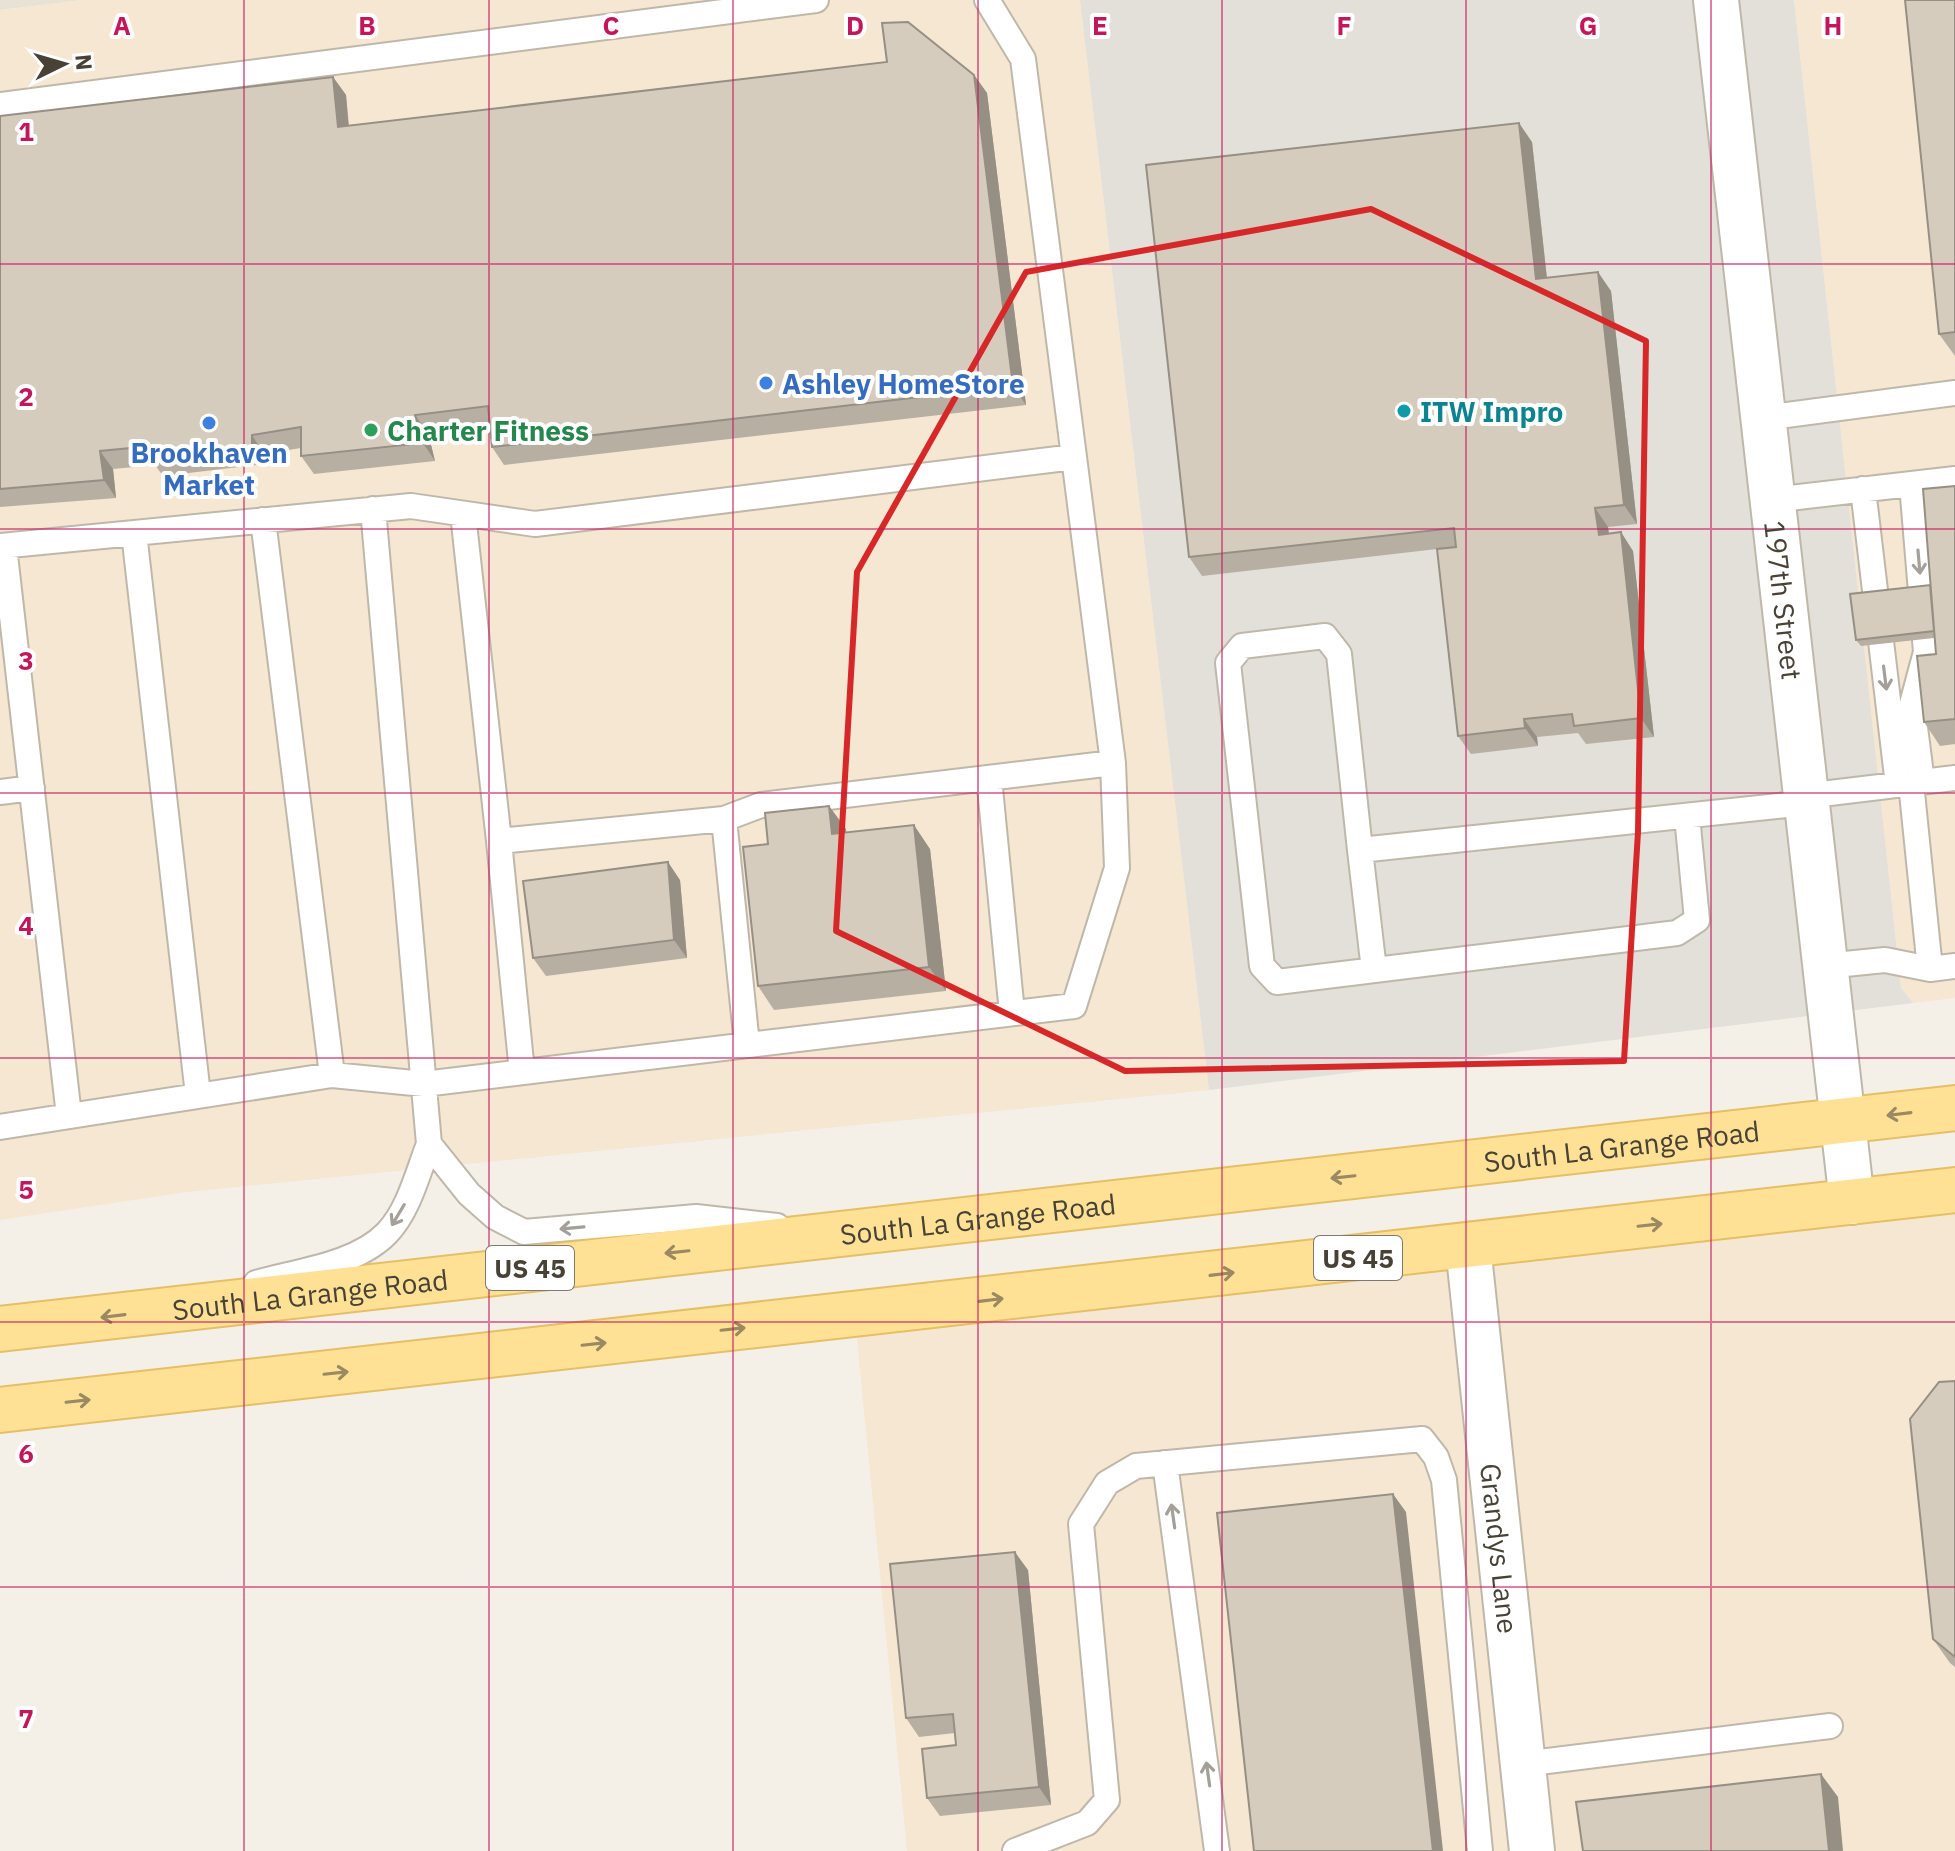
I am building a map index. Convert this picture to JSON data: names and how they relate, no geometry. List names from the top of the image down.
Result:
{
  "streets": {
    "main road": ["South La Grange Road", "US 45"],
    "street": ["197th Street", "Grandys Lane"]
  },
  "crossings": [
    ["197th Street", "South La Grange Road"],
    ["197th Street", "US 45"],
    ["US 45", "Grandys Lane"]
  ],
  "places": [
    "Ashley HomeStore",
    "ITW Impro",
    "Brookhaven Market",
    "Charter Fitness"
  ],
  "north": "right",
  "grid": {
    "columns": [
      "A",
      "B",
      "C",
      "D",
      "E",
      "F",
      "G",
      "H"
    ],
    "rows": [
      "1",
      "2",
      "3",
      "4",
      "5",
      "6",
      "7"
    ]
  }
}
